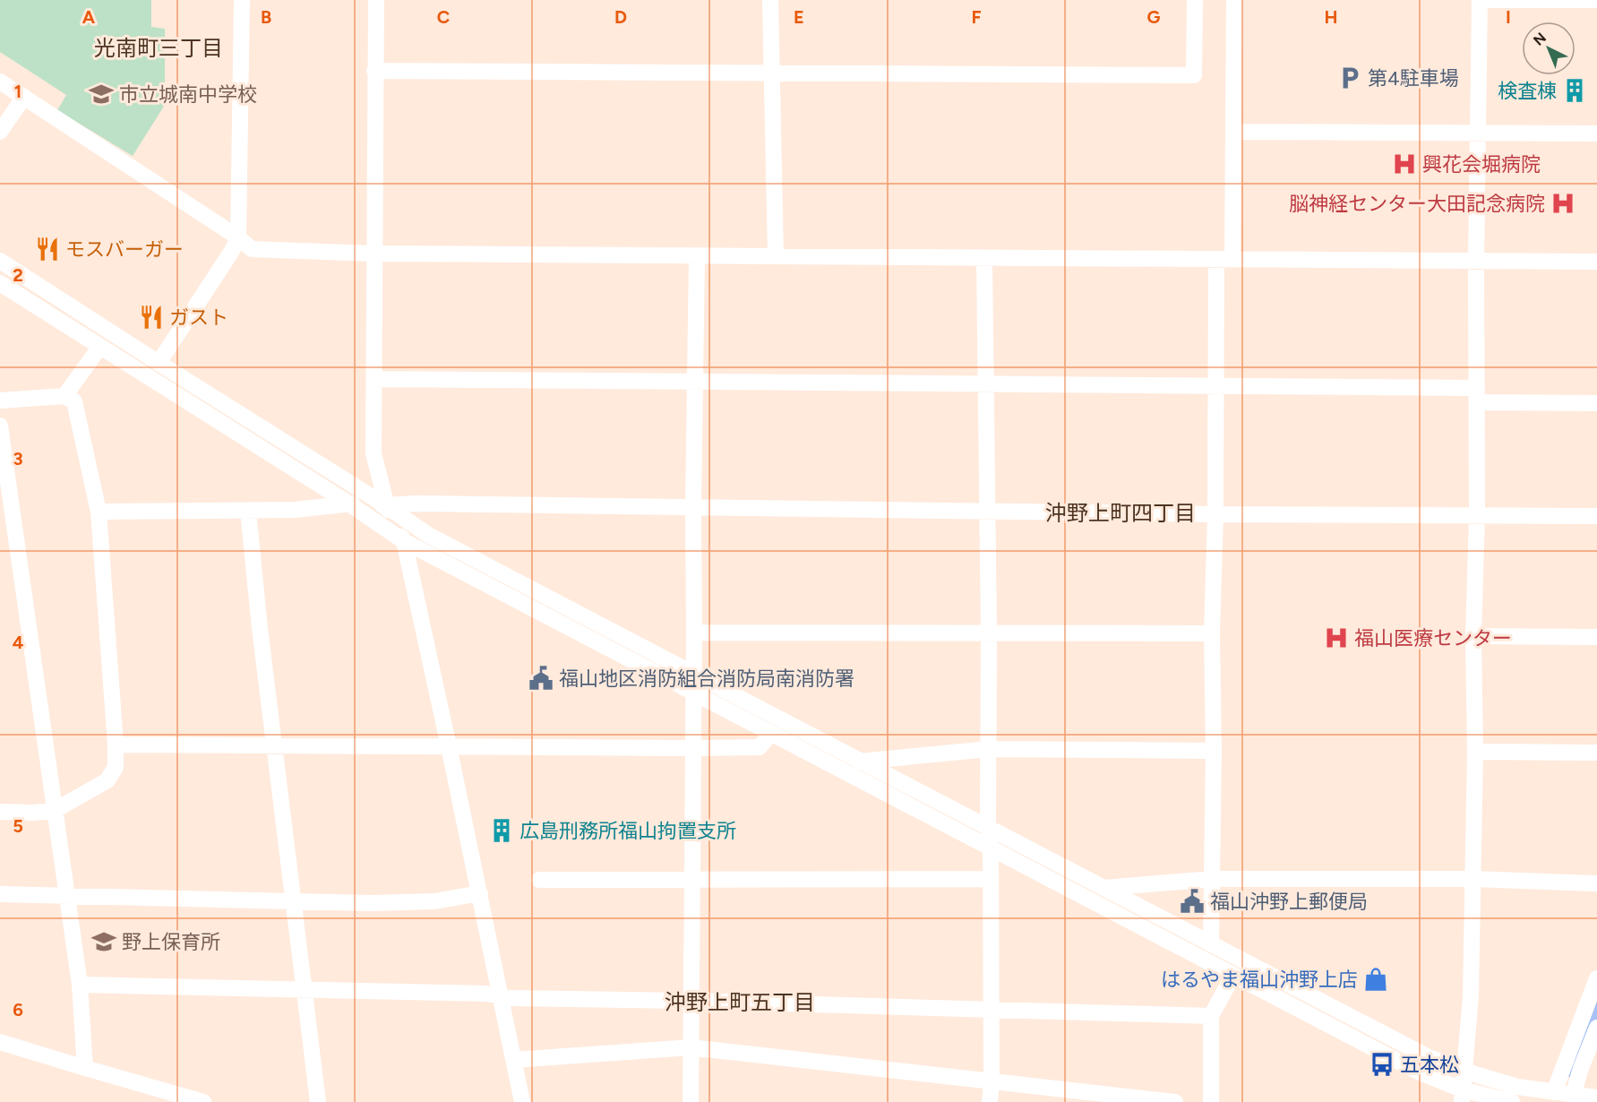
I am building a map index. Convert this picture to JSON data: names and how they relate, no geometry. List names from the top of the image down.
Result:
{
  "districts": ["光南町三丁目", "沖野上町四丁目", "沖野上町五丁目"],
  "places": {
    "parking": ["第4駐車場"],
    "building": ["検査棟", "広島刑務所福山拘置支所"],
    "school or university": ["市立城南中学校", "野上保育所"],
    "hospital": ["興花会堀病院", "脳神経センター大田記念病院", "福山医療センター"],
    "restaurant": ["モスバーガー", "ガスト"],
    "public building": ["福山地区消防組合消防局南消防署", "福山沖野上郵便局"],
    "shop": ["はるやま福山沖野上店"],
    "bus stop": ["五本松"]
  },
  "north": "top left",
  "grid": {
    "columns": [
      "A",
      "B",
      "C",
      "D",
      "E",
      "F",
      "G",
      "H",
      "I"
    ],
    "rows": [
      "1",
      "2",
      "3",
      "4",
      "5",
      "6"
    ]
  }
}
